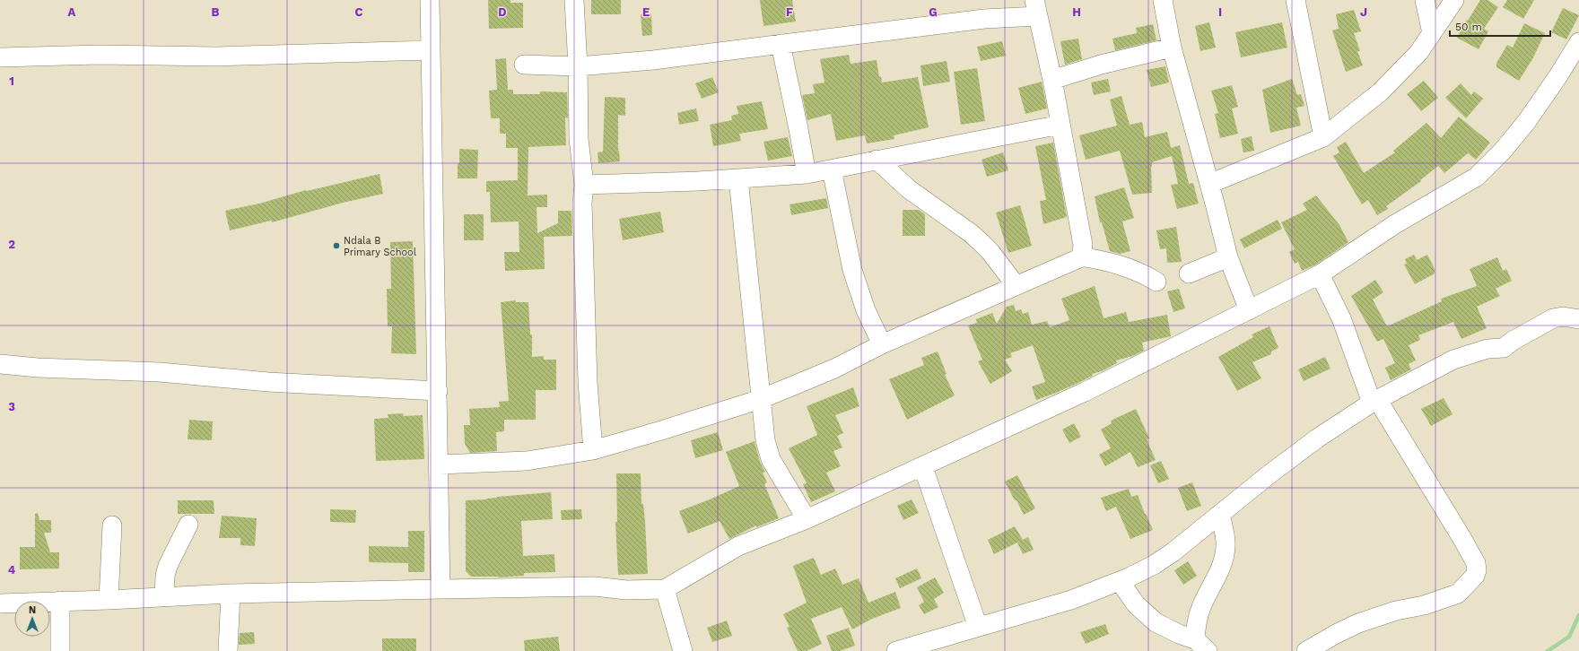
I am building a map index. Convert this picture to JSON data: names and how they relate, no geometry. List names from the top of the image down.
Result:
{
  "places": ["Ndala B Primary School"],
  "scale_bar": "50 m",
  "north": "top",
  "grid": {
    "columns": [
      "A",
      "B",
      "C",
      "D",
      "E",
      "F",
      "G",
      "H",
      "I",
      "J"
    ],
    "rows": [
      "1",
      "2",
      "3",
      "4"
    ]
  }
}
